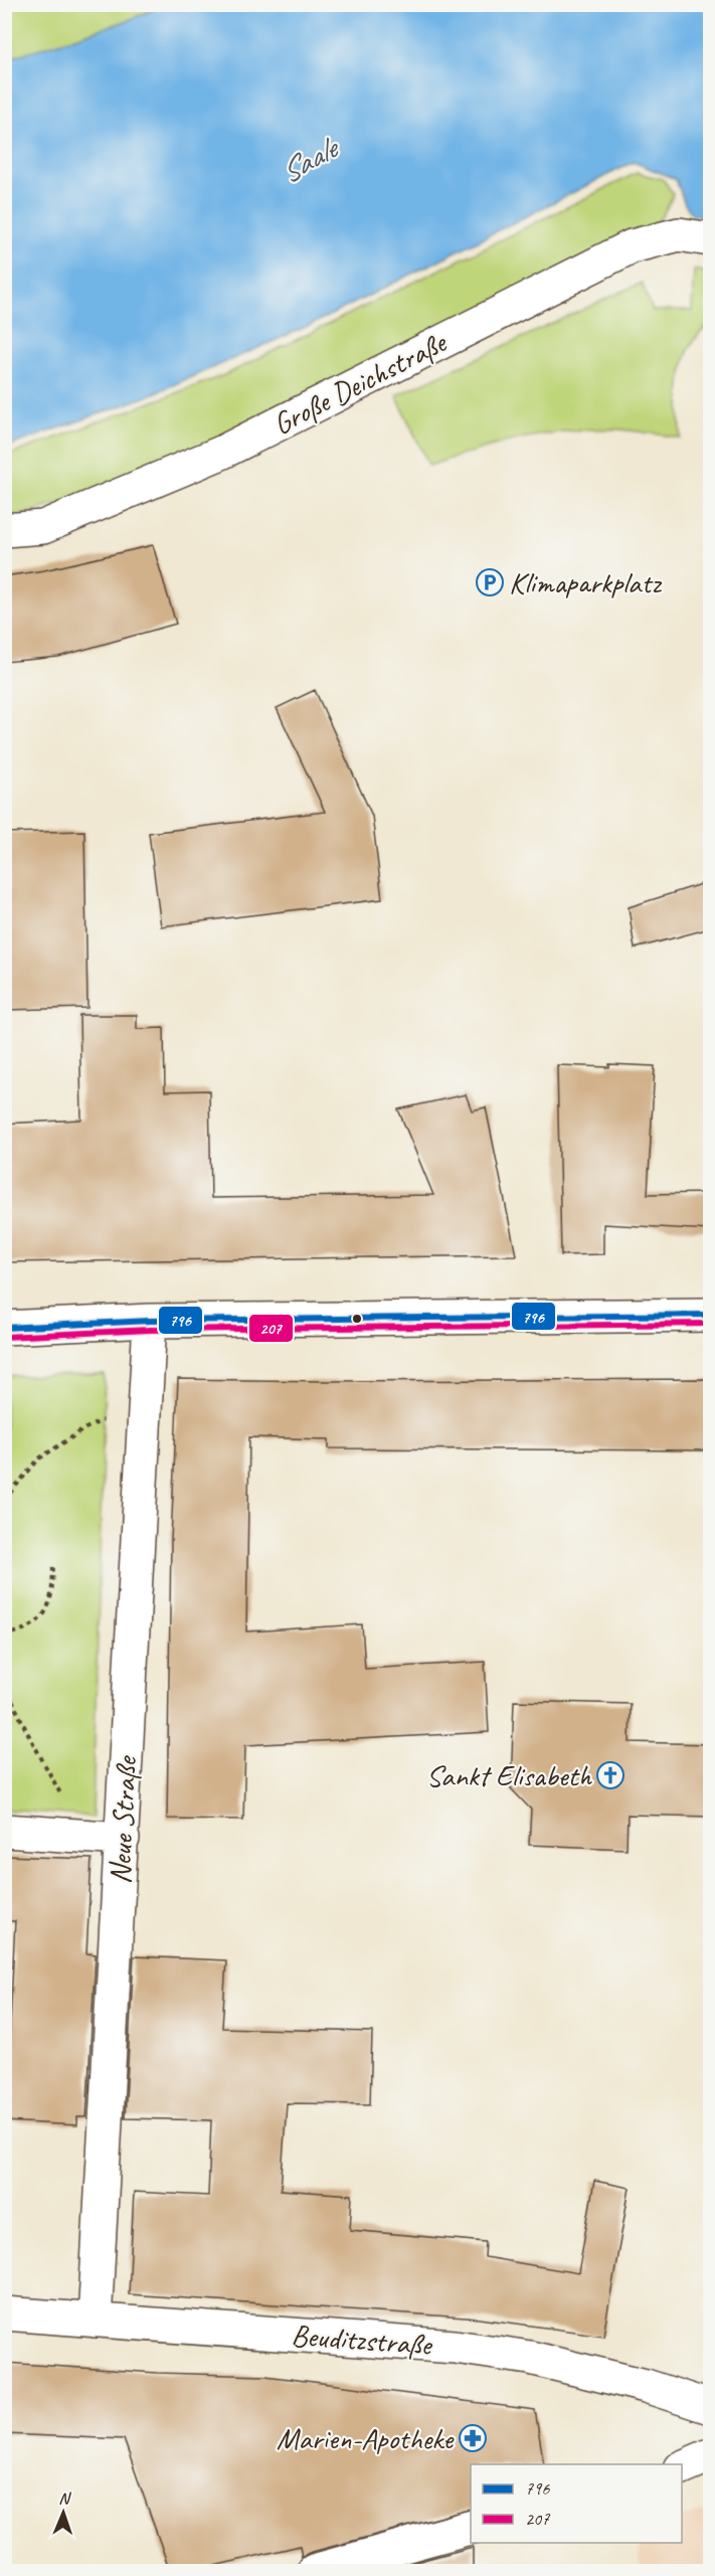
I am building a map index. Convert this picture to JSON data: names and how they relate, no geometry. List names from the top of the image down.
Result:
{
  "streets": {
    "street": ["Große Deichstraße", "Neue Straße", "Beuditzstraße"]
  },
  "crossings": [
    ["Neue Straße", "Beuditzstraße"]
  ],
  "water": ["Saale"],
  "places": {
    "parking": ["Klimaparkplatz"],
    "church": ["Sankt Elisabeth"],
    "pharmacy": ["Marien-Apotheke"]
  },
  "lines": ["transit line 796", "transit line 207"],
  "legend": ["796", "207"],
  "north": "top"
}
